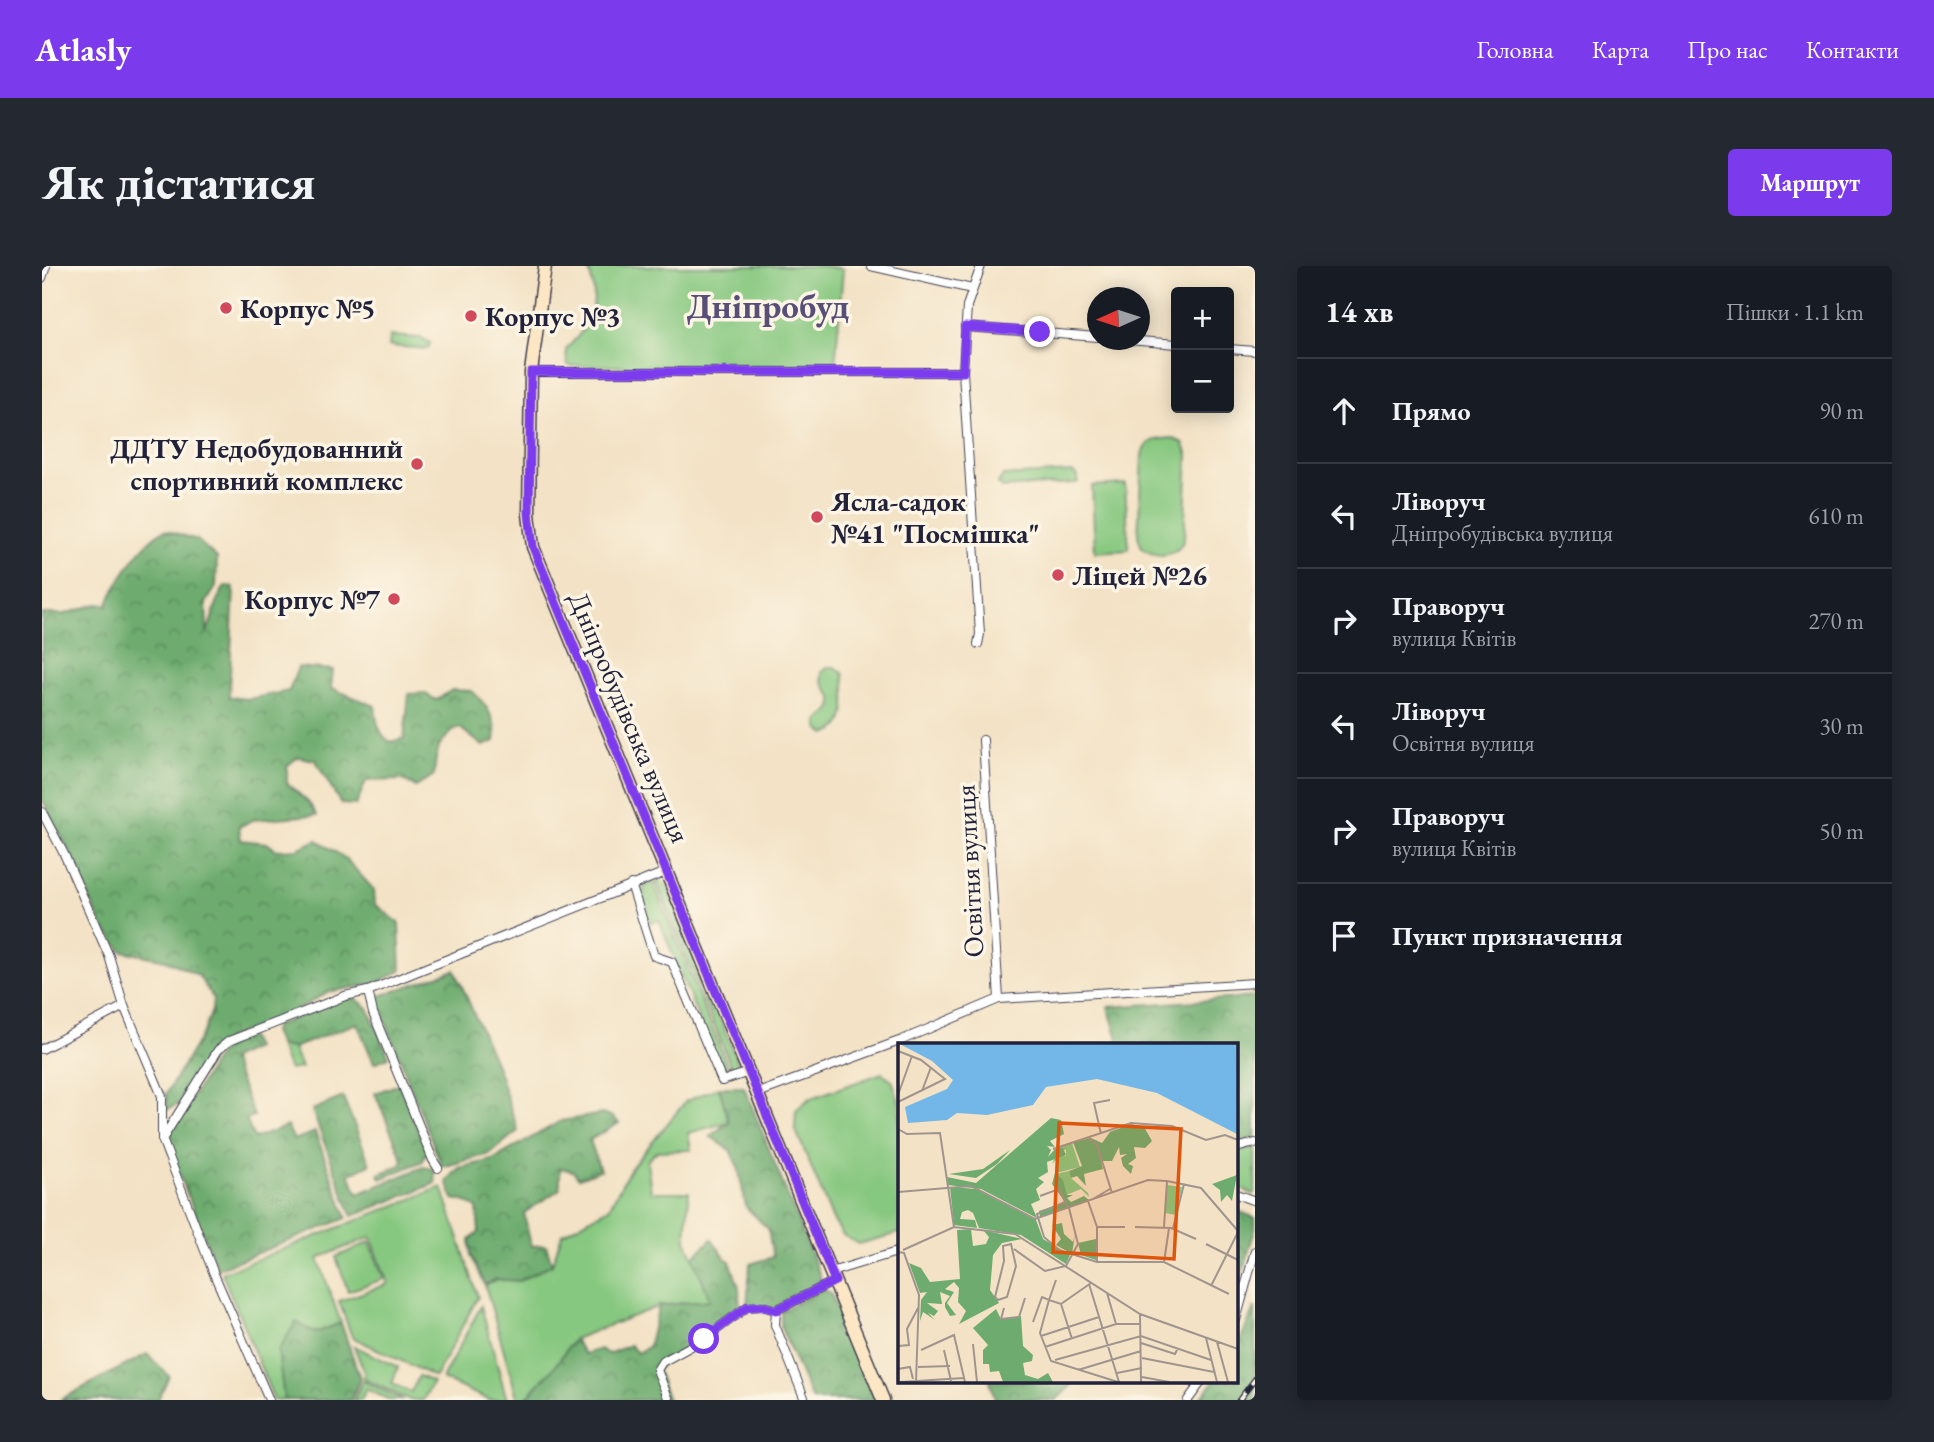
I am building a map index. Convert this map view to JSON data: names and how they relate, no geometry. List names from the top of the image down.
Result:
{
  "streets": {
    "street": ["Дніпробудівська вулиця", "Освітня вулиця"]
  },
  "districts": ["Дніпробуд"],
  "places": [
    "Корпус №5",
    "Корпус №3",
    "ДДТУ Недобудованний спортивний комплекс",
    "Ясла-садок №41 \"Посмішка\"",
    "Ліцей №26",
    "Корпус №7"
  ],
  "north": "left",
  "page": {
    "header": "Atlasly",
    "nav": [
      "Головна",
      "Карта",
      "Про нас",
      "Контакти"
    ],
    "buttons": "Маршрут",
    "title": "Як дістатися",
    "heading": ["14 хв", "Пішки · 1.1 km"],
    "map_buttons": ["+", "−"],
    "list": [
      ["Прямо", "90 m"],
      ["Ліворуч", "Дніпробудівська вулиця", "610 m"],
      ["Праворуч", "вулиця Квітів", "270 m"],
      ["Ліворуч", "Освітня вулиця", "30 m"],
      ["Праворуч", "вулиця Квітів", "50 m"],
      "Пункт призначення"
    ]
  }
}
